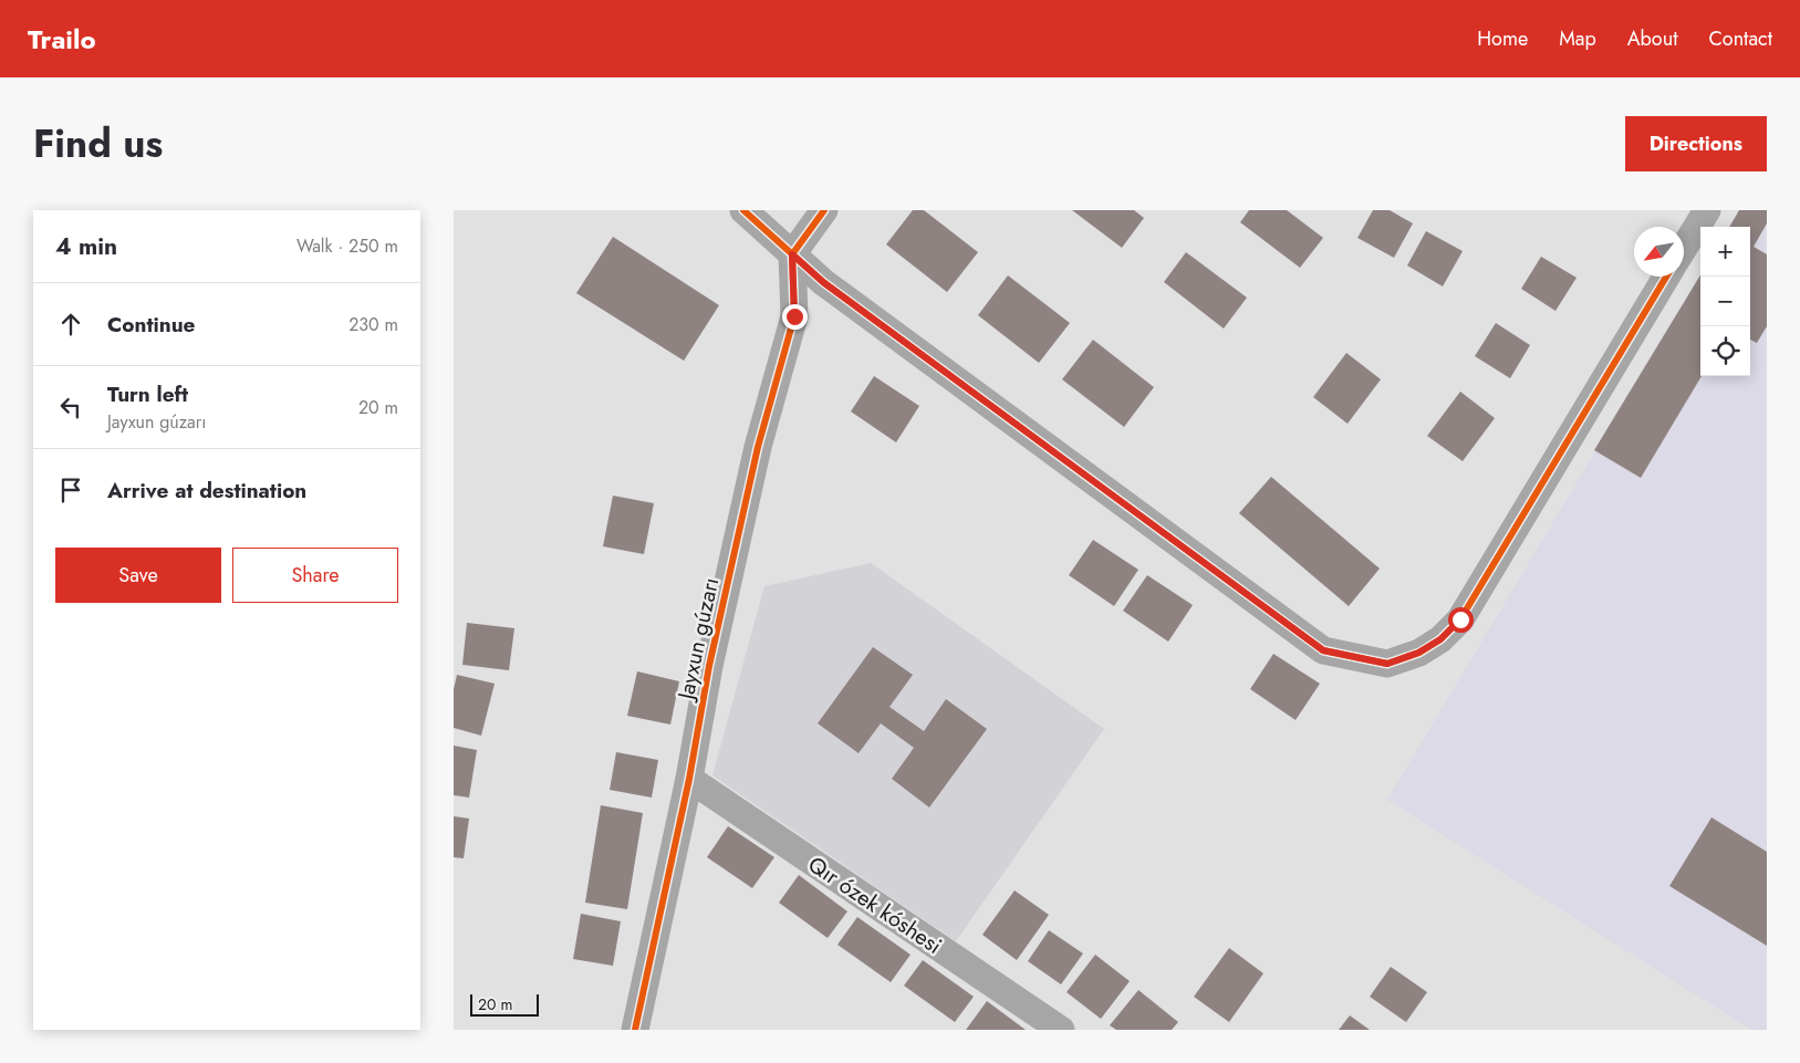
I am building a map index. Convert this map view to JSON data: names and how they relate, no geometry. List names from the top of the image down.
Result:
{
  "streets": {
    "street": ["Jayxun gúzarı", "Qır ózek kóshesi"]
  },
  "crossings": [
    ["Jayxun gúzarı", "Qır ózek kóshesi"]
  ],
  "scale_bar": "20 m",
  "north": "bottom left",
  "page": {
    "header": "Trailo",
    "nav": [
      "Home",
      "Map",
      "About",
      "Contact"
    ],
    "title": "Find us",
    "buttons": [
      "Directions",
      ["Save", "Share"]
    ],
    "heading": ["4 min", "Walk · 250 m"],
    "map_buttons": ["+", "−"],
    "list": [
      ["Continue", "230 m"],
      ["Turn left", "Jayxun gúzarı", "20 m"],
      "Arrive at destination"
    ],
    "scale": "20 m"
  }
}
